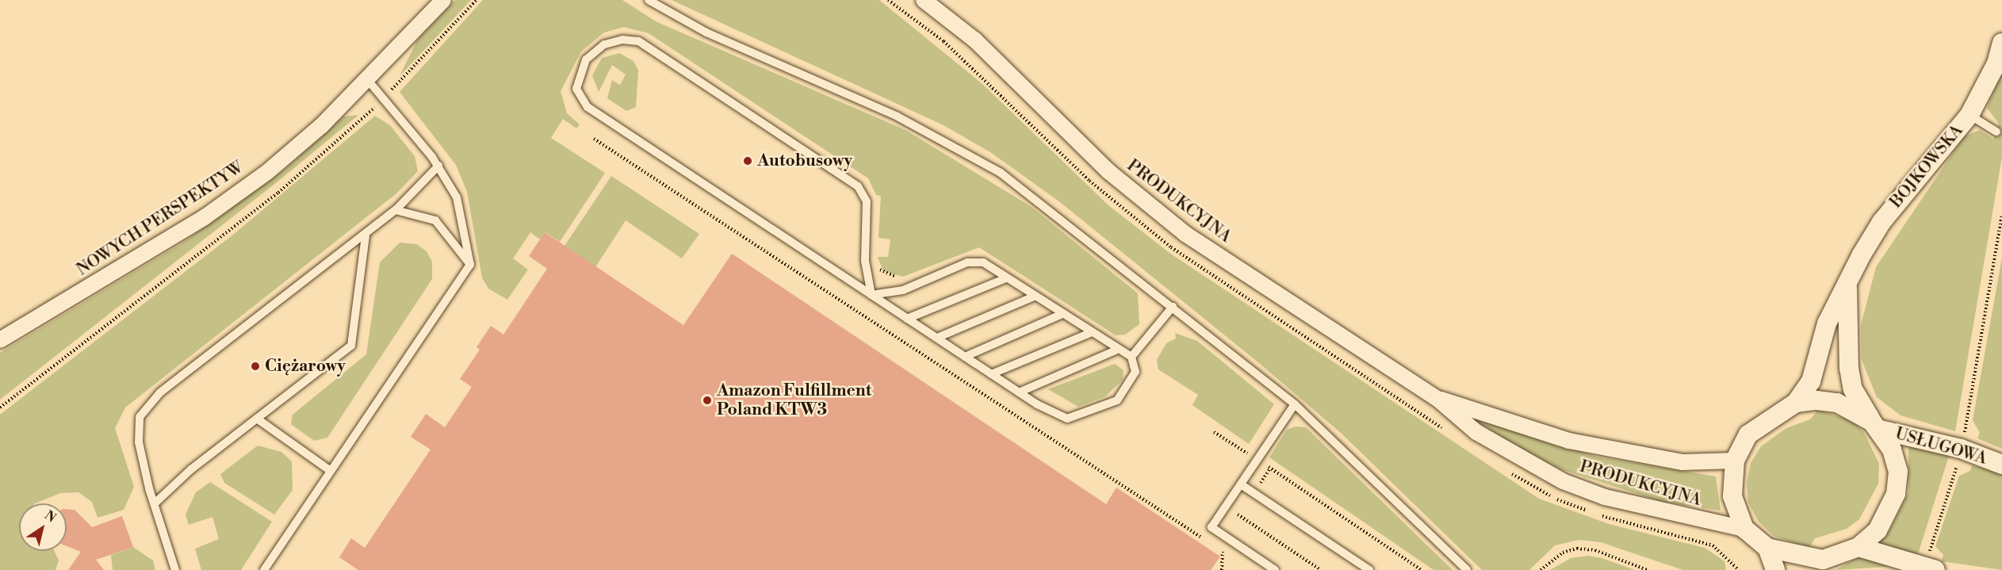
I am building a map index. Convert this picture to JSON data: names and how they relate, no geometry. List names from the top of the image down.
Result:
{
  "streets": {
    "street": [
      "BOJKOWSKA",
      "PRODUKCYJNA",
      "NOWYCH PERSPEKTYW",
      "USŁUGOWA"
    ]
  },
  "crossings": [
    ["BOJKOWSKA", "PRODUKCYJNA"],
    ["BOJKOWSKA", "USŁUGOWA"],
    ["PRODUKCYJNA", "USŁUGOWA"]
  ],
  "places": ["Autobusowy", "Ciężarowy", "Amazon Fulfillment Poland KTW3"],
  "north": "top right"
}
